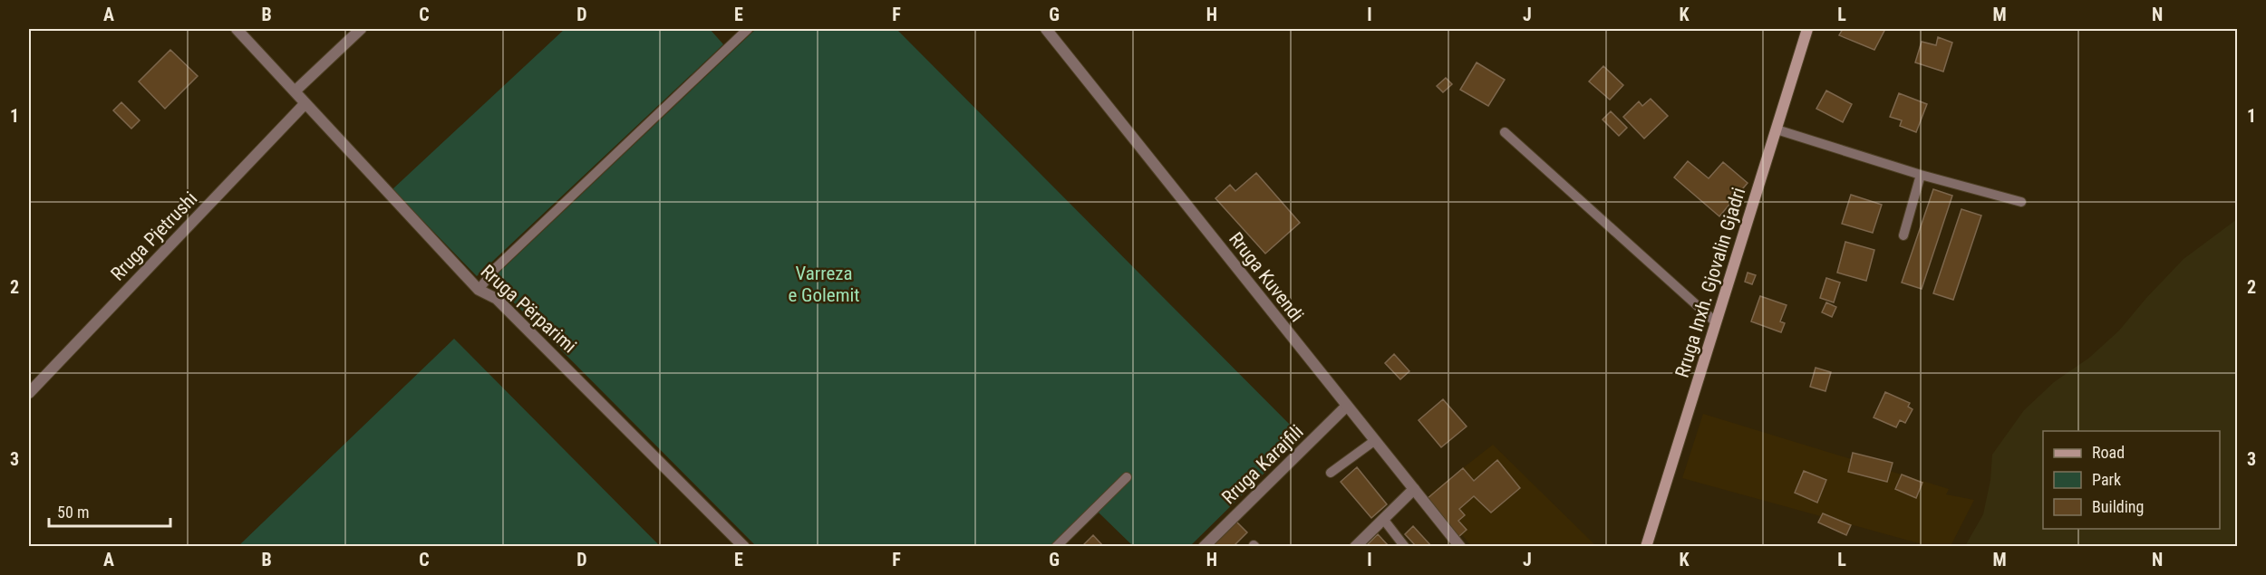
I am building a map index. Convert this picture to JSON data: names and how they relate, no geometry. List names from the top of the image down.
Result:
{
  "streets": {
    "main road": ["Rruga Inxh. Gjovalin Gjadri"],
    "street": [
      "Rruga Pjetrushi",
      "Rruga Kuvendi",
      "Rruga Përparimi",
      "Rruga Karajfili"
    ]
  },
  "crossings": [
    ["Rruga Pjetrushi", "Rruga Përparimi"],
    ["Rruga Kuvendi", "Rruga Karajfili"]
  ],
  "parks": ["Varreza e Golemit"],
  "legend": ["Road", "Park", "Building"],
  "scale_bar": "50 m",
  "grid": {
    "columns": [
      "A",
      "B",
      "C",
      "D",
      "E",
      "F",
      "G",
      "H",
      "I",
      "J",
      "K",
      "L",
      "M",
      "N"
    ],
    "rows": ["1", "2", "3"]
  }
}
